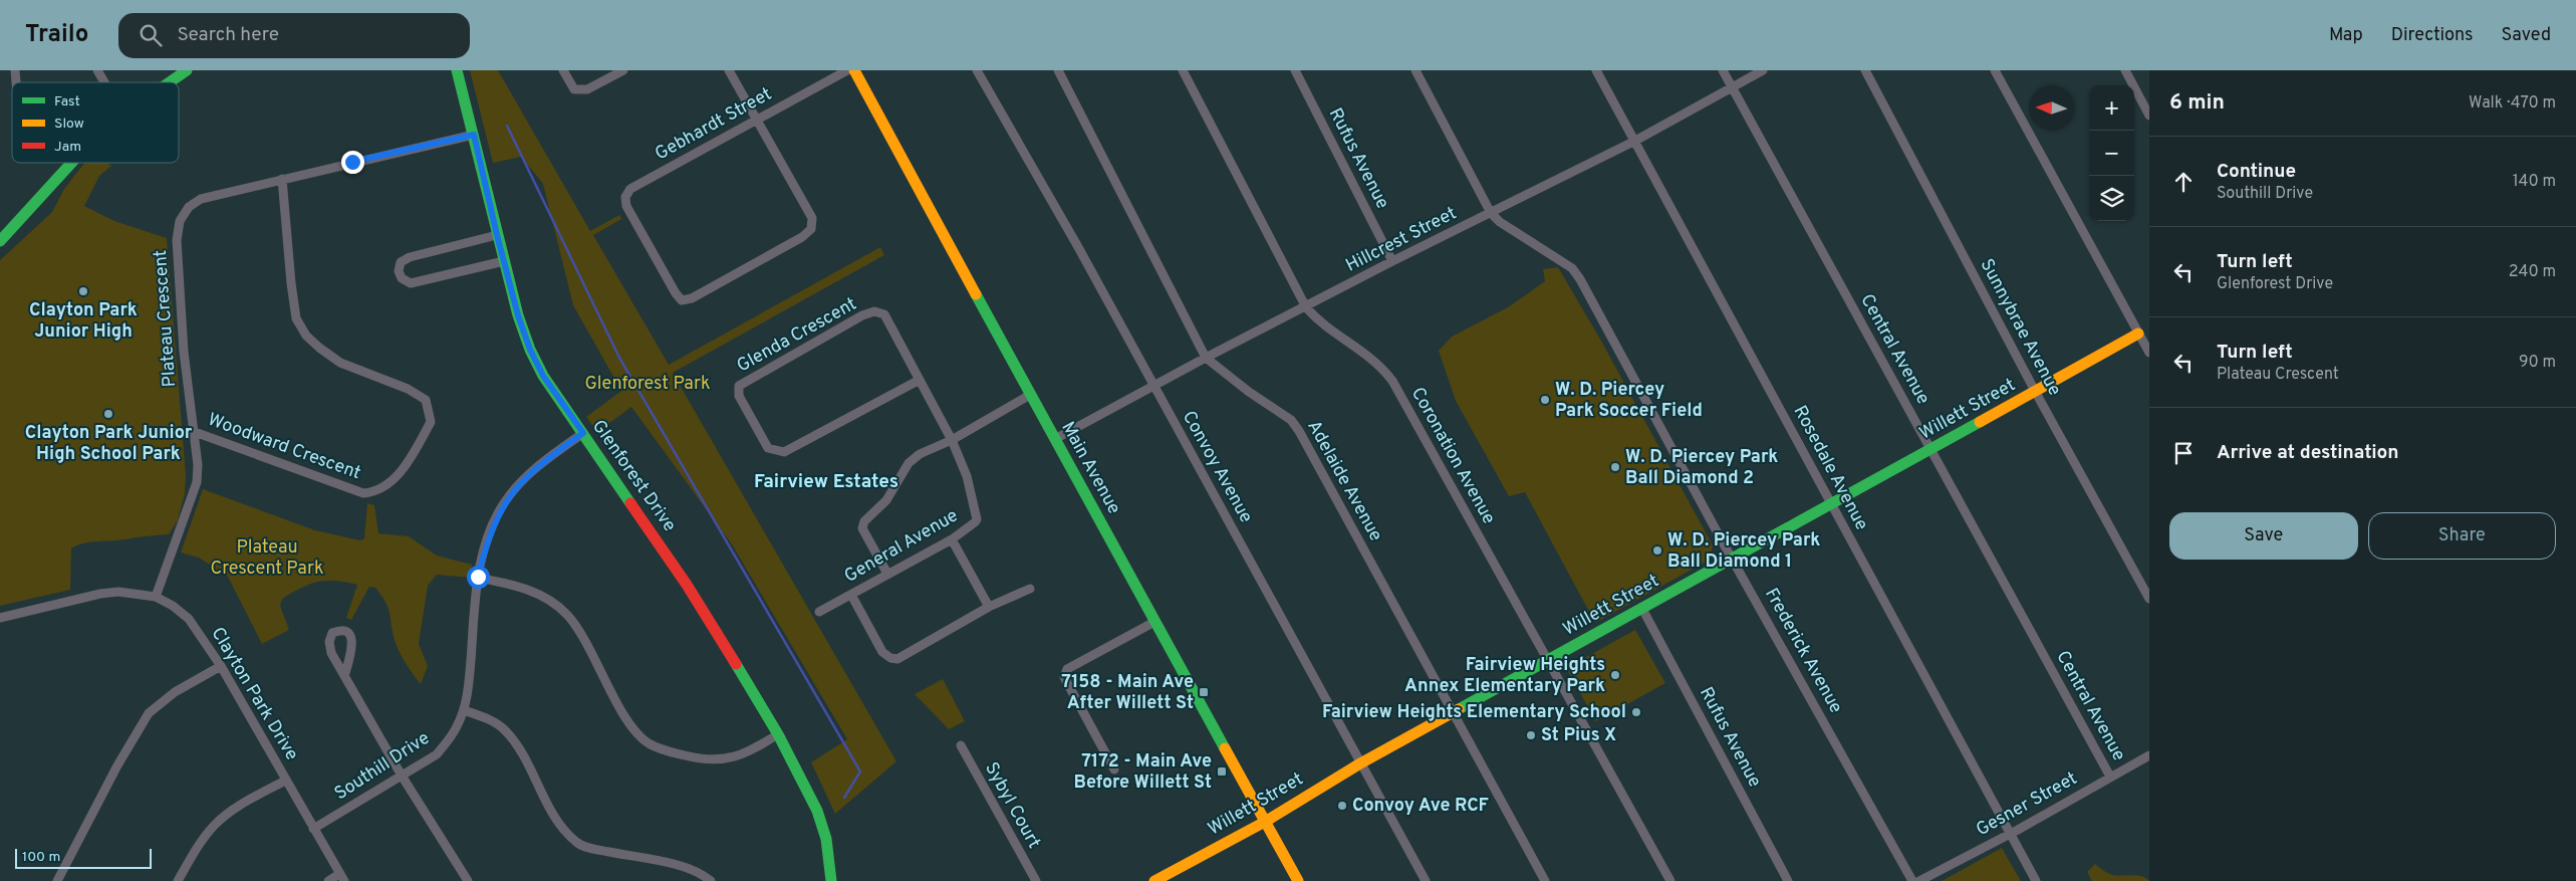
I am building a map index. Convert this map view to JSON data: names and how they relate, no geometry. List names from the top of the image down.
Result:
{
  "streets": {
    "street": [
      "Gebhardt Street",
      "Rufus Avenue",
      "Hillcrest Street",
      "Plateau Crescent",
      "Sunnybrae Avenue",
      "Glenda Crescent",
      "Central Avenue",
      "Willett Street",
      "Woodward Crescent",
      "Coronation Avenue",
      "Convoy Avenue",
      "Main Avenue",
      "Rosedale Avenue",
      "Glenforest Drive",
      "Adelaide Avenue",
      "General Avenue",
      "Frederick Avenue",
      "Clayton Park Drive",
      "Southill Drive",
      "Gesner Street",
      "Sybyl Court"
    ]
  },
  "crossings": [
    ["Rufus Avenue", "Hillcrest Street"],
    ["Rufus Avenue", "Willett Street"],
    ["Hillcrest Street", "Central Avenue"],
    ["Hillcrest Street", "Coronation Avenue"],
    ["Hillcrest Street", "Convoy Avenue"],
    ["Hillcrest Street", "Main Avenue"],
    ["Hillcrest Street", "Rosedale Avenue"],
    ["Hillcrest Street", "Adelaide Avenue"],
    ["Hillcrest Street", "Frederick Avenue"],
    ["Plateau Crescent", "Woodward Crescent"],
    ["Plateau Crescent", "Glenforest Drive"],
    ["Plateau Crescent", "Clayton Park Drive"],
    ["Sunnybrae Avenue", "Willett Street"],
    ["Glenda Crescent", "General Avenue"],
    ["Central Avenue", "Willett Street"],
    ["Central Avenue", "Gesner Street"],
    ["Willett Street", "Coronation Avenue"],
    ["Willett Street", "Convoy Avenue"],
    ["Willett Street", "Main Avenue"],
    ["Willett Street", "Rosedale Avenue"],
    ["Willett Street", "Adelaide Avenue"],
    ["Willett Street", "Frederick Avenue"],
    ["Rosedale Avenue", "Gesner Street"],
    ["Glenforest Drive", "Southill Drive"],
    ["Clayton Park Drive", "Southill Drive"]
  ],
  "districts": ["Fairview Estates"],
  "parks": ["Glenforest Park", "Plateau Crescent Park"],
  "places": {
    "other": [
      "Clayton Park Junior High",
      "W. D. Piercey Park Soccer Field",
      "Clayton Park Junior High School Park",
      "W. D. Piercey Park Ball Diamond 2",
      "W. D. Piercey Park Ball Diamond 1",
      "Fairview Heights Annex Elementary Park",
      "Fairview Heights Elementary School",
      "St Pius X",
      "Convoy Ave RCF"
    ],
    "transit": ["7158 - Main Ave After Willett St", "7172 - Main Ave Before Willett St"]
  },
  "legend": ["Fast", "Slow", "Jam"],
  "scale_bar": "100 m",
  "north": "left",
  "page": {
    "header": "Trailo",
    "search": "Search here",
    "nav": ["Map", "Directions", "Saved"],
    "heading": ["6 min", "Walk · 470 m"],
    "map_buttons": ["+", "−"],
    "list": [
      ["Continue", "Southill Drive", "140 m"],
      ["Turn left", "Glenforest Drive", "240 m"],
      ["Turn left", "Plateau Crescent", "90 m"],
      "Arrive at destination"
    ],
    "buttons": ["Save", "Share"],
    "scale": "100 m"
  }
}
